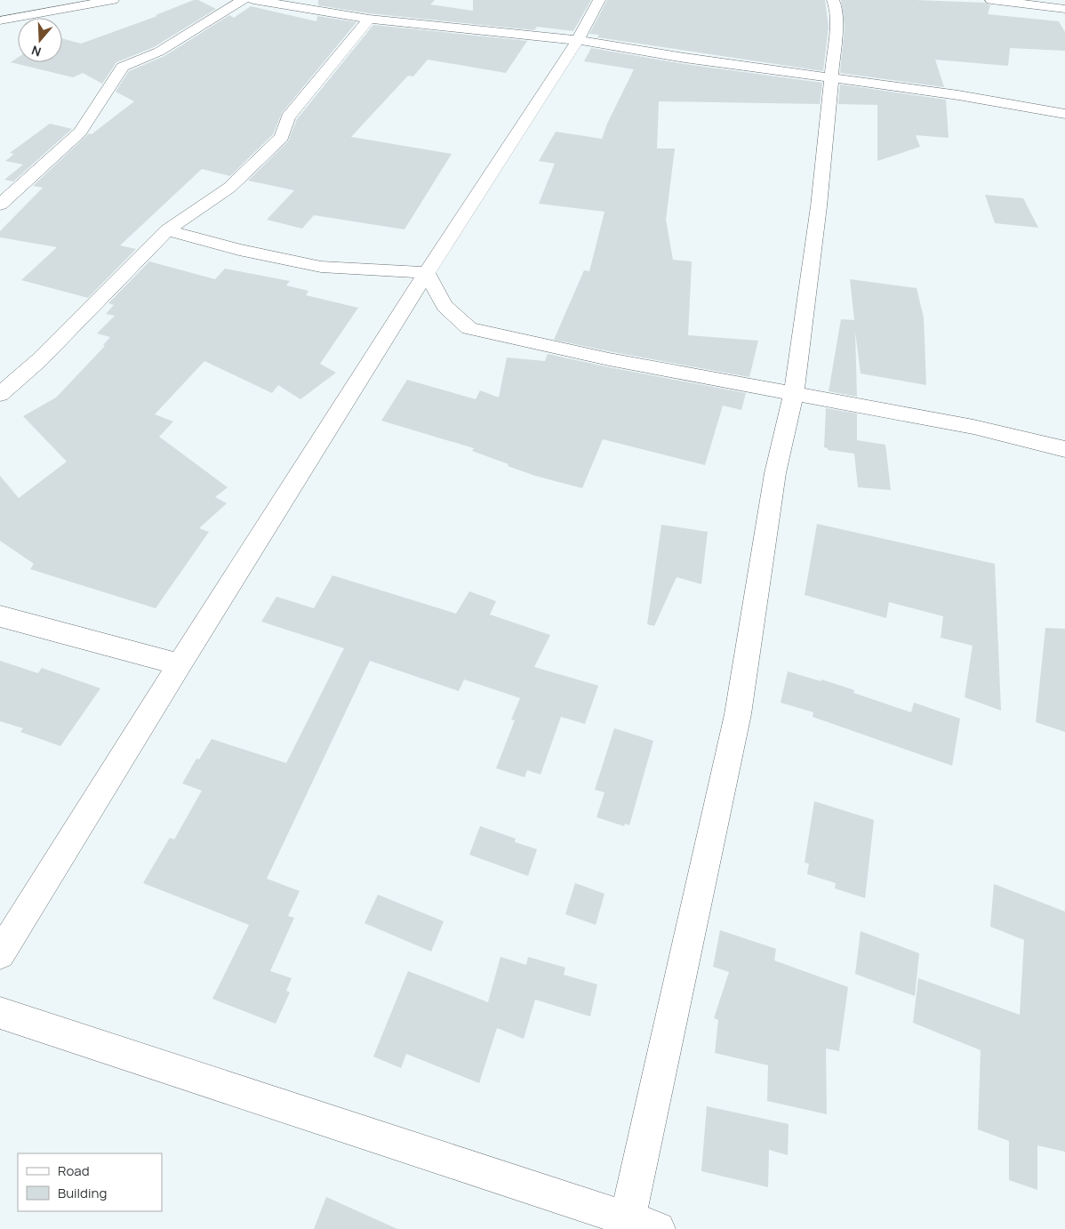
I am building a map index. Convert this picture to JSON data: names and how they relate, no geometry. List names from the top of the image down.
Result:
{
  "legend": ["Road", "Building"],
  "north": "bottom"
}
